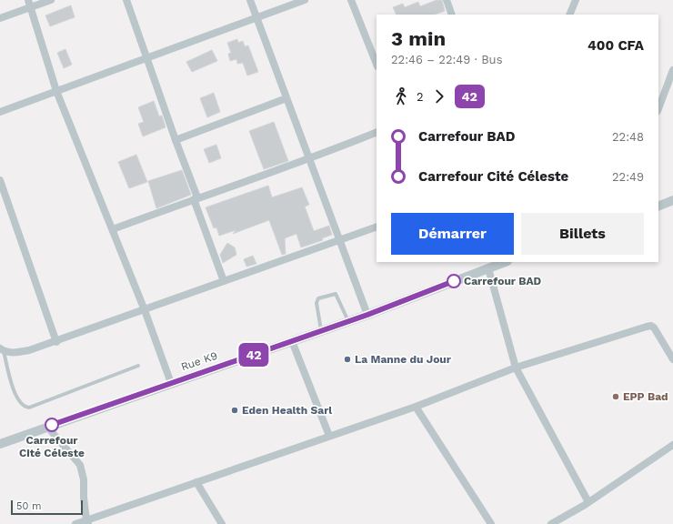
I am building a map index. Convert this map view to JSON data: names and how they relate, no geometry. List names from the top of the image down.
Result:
{
  "streets": {
    "street": ["Rue K9"]
  },
  "places": [
    "Carrefour BAD",
    "La Manne du Jour",
    "EPP Bad",
    "Eden Health Sarl",
    "Carrefour Cité Céleste"
  ],
  "lines": ["bus line 42"],
  "scale_bar": "50 m",
  "page": {
    "on_map": "42",
    "heading": ["3 min", "22:46 – 22:49 · Bus", "400 CFA"],
    "legs": ["2", "42"],
    "list": [
      {
        "name": "Carrefour BAD",
        "value": "22:48"
      },
      {
        "name": "Carrefour Cité Céleste",
        "value": "22:49"
      }
    ],
    "buttons": ["Démarrer", "Billets"],
    "scale": "50 m"
  }
}
